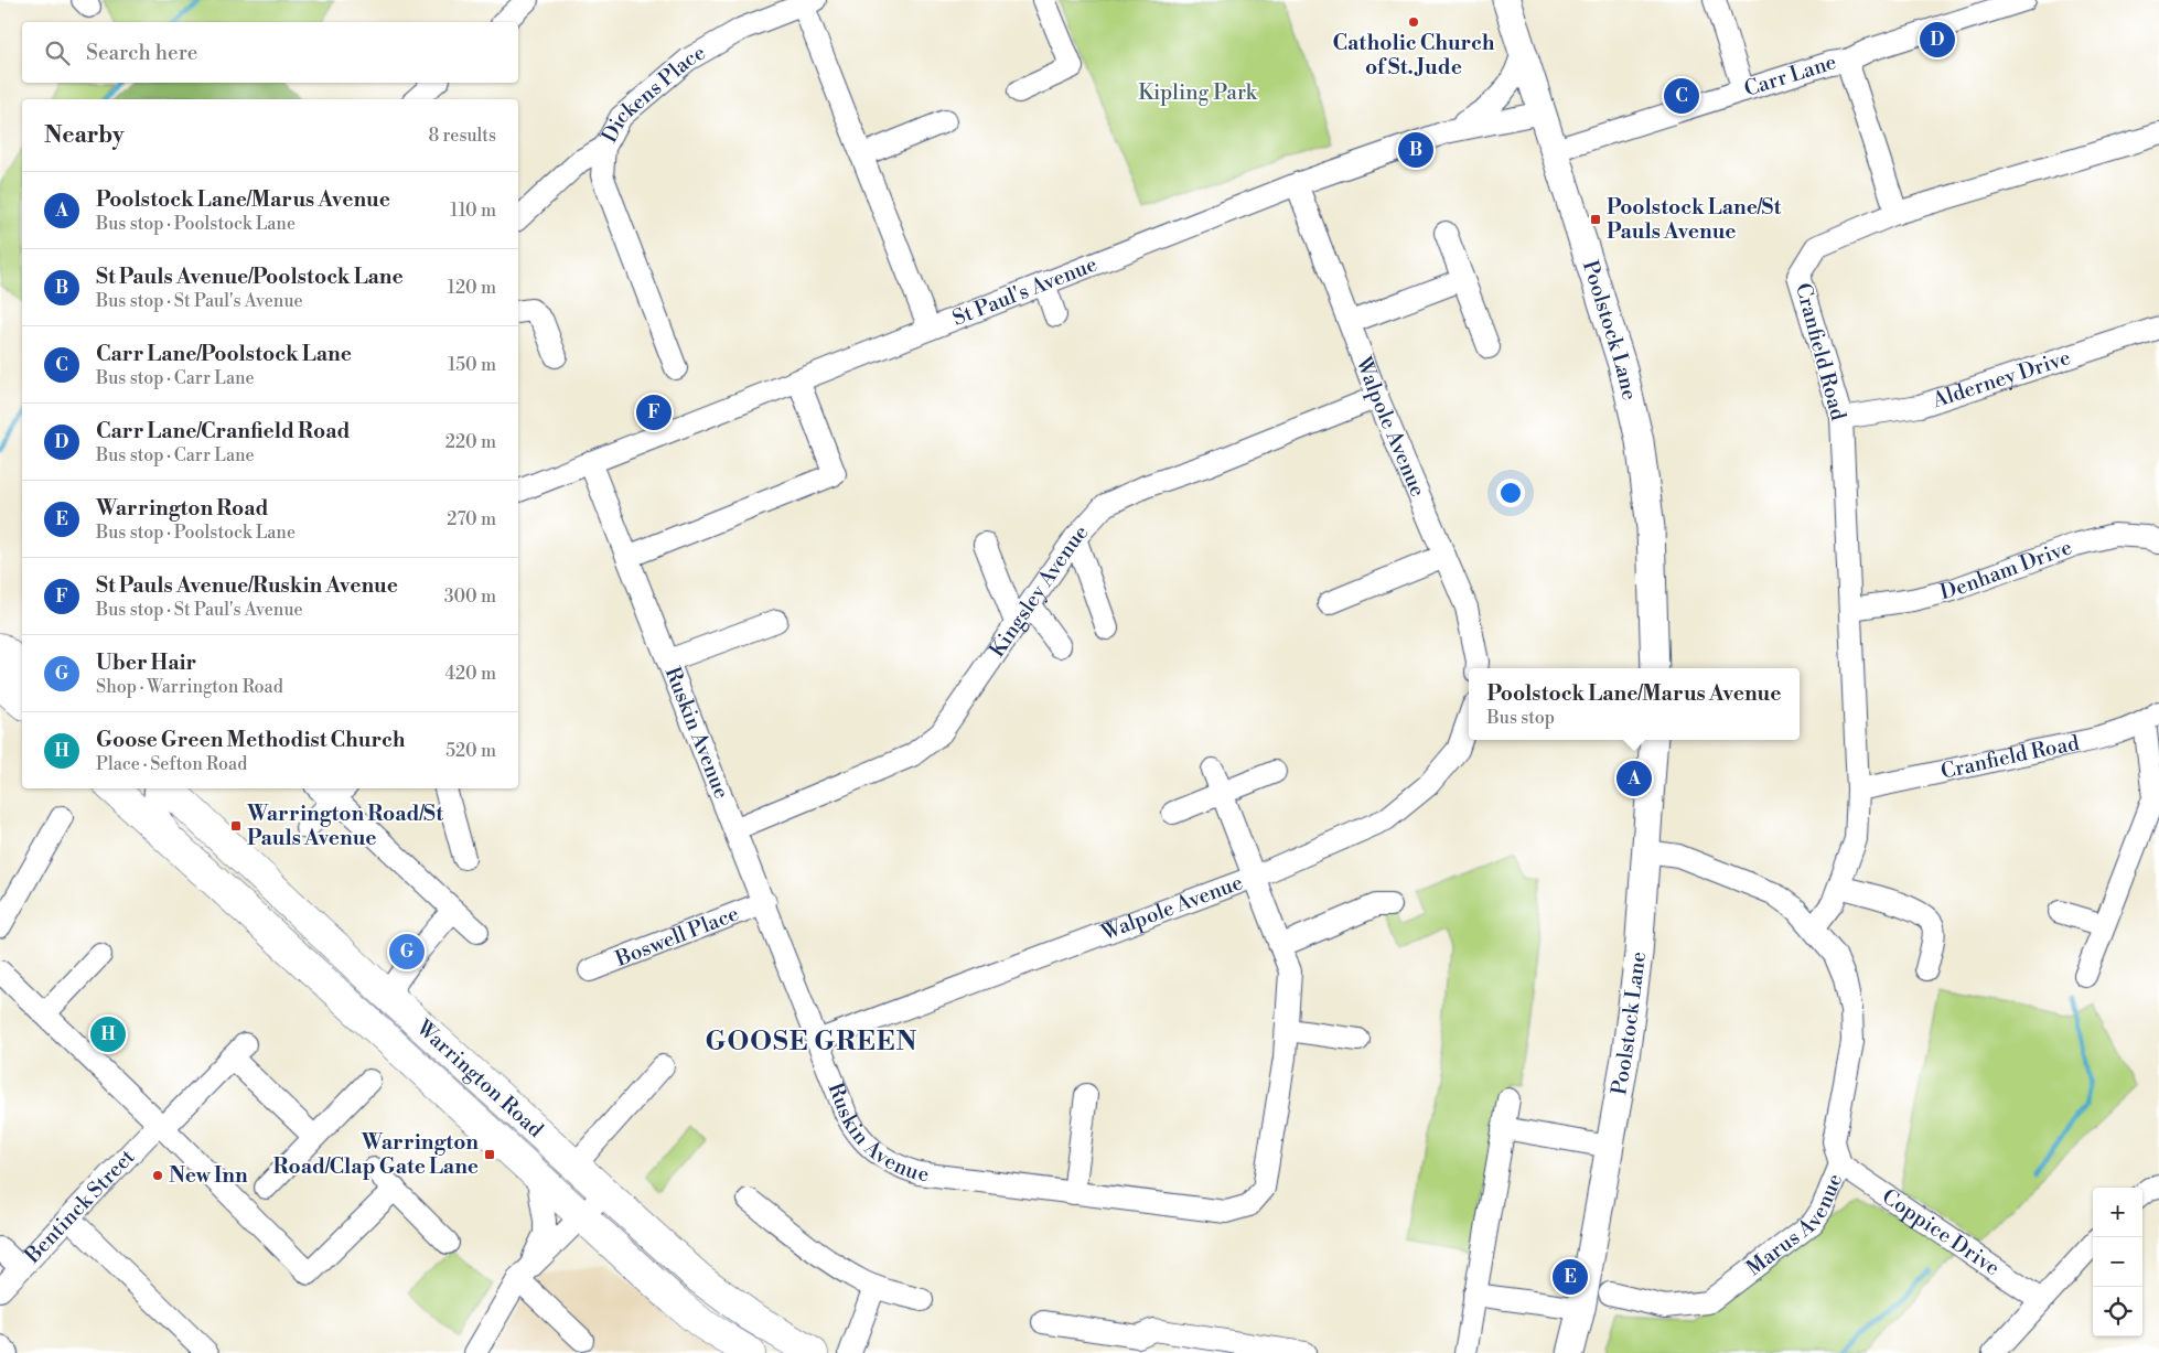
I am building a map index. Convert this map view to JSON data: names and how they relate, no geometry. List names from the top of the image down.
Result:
{
  "streets": {
    "highway": ["Warrington Road"],
    "main road": ["Poolstock Lane"],
    "street": [
      "Carr Lane",
      "Dickens Place",
      "St Paul's Avenue",
      "Cranfield Road",
      "Alderney Drive",
      "Walpole Avenue",
      "Denham Drive",
      "Kingsley Avenue",
      "Ruskin Avenue",
      "Boswell Place",
      "Bentinck Street",
      "Marus Avenue",
      "Coppice Drive"
    ]
  },
  "crossings": [
    ["Carr Lane", "Poolstock Lane"],
    ["St Paul's Avenue", "Poolstock Lane"],
    ["St Paul's Avenue", "Walpole Avenue"],
    ["St Paul's Avenue", "Ruskin Avenue"],
    ["Poolstock Lane", "Marus Avenue"],
    ["Cranfield Road", "Alderney Drive"],
    ["Cranfield Road", "Denham Drive"],
    ["Cranfield Road", "Marus Avenue"],
    ["Walpole Avenue", "Kingsley Avenue"],
    ["Walpole Avenue", "Ruskin Avenue"],
    ["Kingsley Avenue", "Ruskin Avenue"],
    ["Ruskin Avenue", "Boswell Place"],
    ["Marus Avenue", "Coppice Drive"]
  ],
  "districts": ["GOOSE GREEN"],
  "parks": ["Kipling Park"],
  "places": {
    "other": ["Catholic Church of St. Jude", "New Inn"],
    "transit": ["Poolstock Lane/St Pauls Avenue", "Warrington Road/St Pauls Avenue", "Warrington Road/Clap Gate Lane"]
  },
  "page": {
    "pins": [
      "D",
      "C",
      "B",
      "F",
      "A",
      "G",
      "H",
      "E"
    ],
    "search": "Search here",
    "heading": ["Nearby", "8 results"],
    "list": [
      {
        "mark": "A",
        "name": "Poolstock Lane/Marus Avenue",
        "note": "Bus stop · Poolstock Lane",
        "value": "110 m"
      },
      {
        "mark": "B",
        "name": "St Pauls Avenue/Poolstock Lane",
        "note": "Bus stop · St Paul's Avenue",
        "value": "120 m"
      },
      {
        "mark": "C",
        "name": "Carr Lane/Poolstock Lane",
        "note": "Bus stop · Carr Lane",
        "value": "150 m"
      },
      {
        "mark": "D",
        "name": "Carr Lane/Cranfield Road",
        "note": "Bus stop · Carr Lane",
        "value": "220 m"
      },
      {
        "mark": "E",
        "name": "Warrington Road",
        "note": "Bus stop · Poolstock Lane",
        "value": "270 m"
      },
      {
        "mark": "F",
        "name": "St Pauls Avenue/Ruskin Avenue",
        "note": "Bus stop · St Paul's Avenue",
        "value": "300 m"
      },
      {
        "mark": "G",
        "name": "Uber Hair",
        "note": "Shop · Warrington Road",
        "value": "420 m"
      },
      {
        "mark": "H",
        "name": "Goose Green Methodist Church",
        "note": "Place · Sefton Road",
        "value": "520 m"
      }
    ],
    "popup": ["Poolstock Lane/Marus Avenue", "Bus stop"],
    "map_buttons": ["+", "−"]
  }
}
